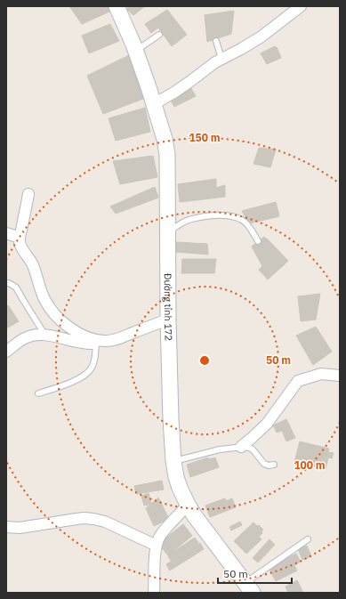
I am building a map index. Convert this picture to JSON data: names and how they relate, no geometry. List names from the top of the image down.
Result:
{
  "streets": {
    "main road": ["Đường tỉnh 172"]
  },
  "scale_bar": "50 m",
  "rings": ["150 m", "50 m", "100 m"]
}
